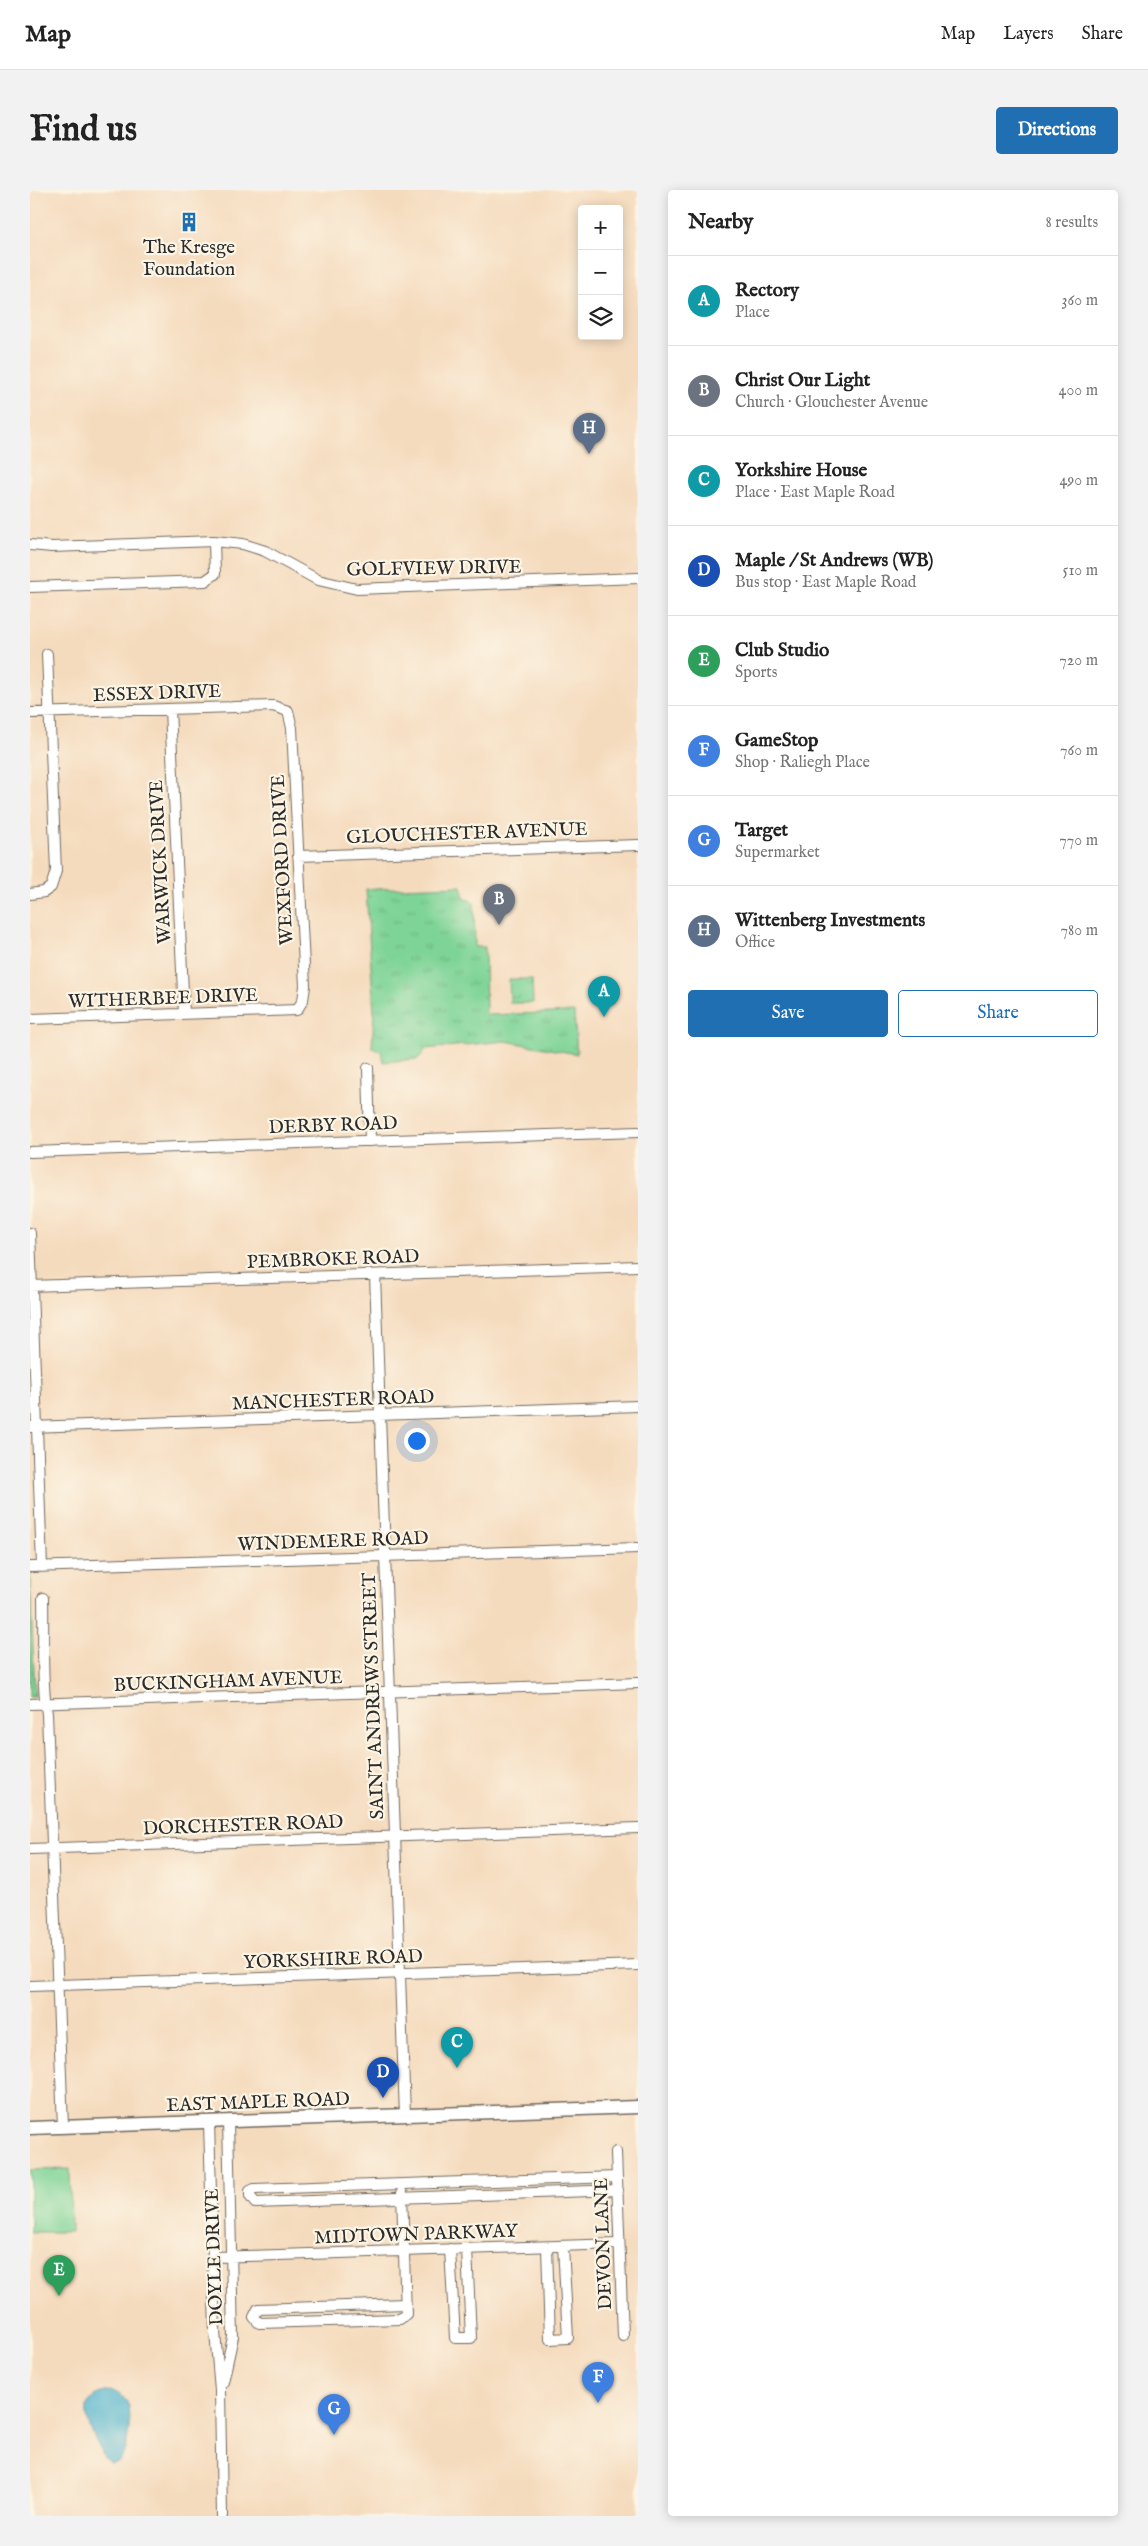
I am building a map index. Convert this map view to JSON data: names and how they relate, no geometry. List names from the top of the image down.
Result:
{
  "streets": {
    "main road": ["EAST MAPLE ROAD"],
    "street": [
      "GOLFVIEW DRIVE",
      "ESSEX DRIVE",
      "GLOUCHESTER AVENUE",
      "WEXFORD DRIVE",
      "WARWICK DRIVE",
      "WITHERBEE DRIVE",
      "DERBY ROAD",
      "PEMBROKE ROAD",
      "MANCHESTER ROAD",
      "WINDEMERE ROAD",
      "BUCKINGHAM AVENUE",
      "SAINT ANDREWS STREET",
      "DORCHESTER ROAD",
      "YORKSHIRE ROAD",
      "MIDTOWN PARKWAY",
      "DEVON LANE",
      "DOYLE DRIVE"
    ]
  },
  "crossings": [
    ["ESSEX DRIVE", "WEXFORD DRIVE"],
    ["ESSEX DRIVE", "WARWICK DRIVE"],
    ["GLOUCHESTER AVENUE", "WEXFORD DRIVE"],
    ["WEXFORD DRIVE", "WITHERBEE DRIVE"],
    ["WARWICK DRIVE", "WITHERBEE DRIVE"],
    ["PEMBROKE ROAD", "SAINT ANDREWS STREET"],
    ["MANCHESTER ROAD", "SAINT ANDREWS STREET"],
    ["WINDEMERE ROAD", "SAINT ANDREWS STREET"],
    ["BUCKINGHAM AVENUE", "SAINT ANDREWS STREET"],
    ["SAINT ANDREWS STREET", "DORCHESTER ROAD"],
    ["SAINT ANDREWS STREET", "YORKSHIRE ROAD"],
    ["SAINT ANDREWS STREET", "EAST MAPLE ROAD"],
    ["EAST MAPLE ROAD", "DOYLE DRIVE"],
    ["MIDTOWN PARKWAY", "DEVON LANE"],
    ["MIDTOWN PARKWAY", "DOYLE DRIVE"]
  ],
  "places": {
    "building": ["The Kresge Foundation"]
  },
  "page": {
    "header": "Map",
    "nav": ["Map", "Layers", "Share"],
    "buttons": [
      "Directions",
      ["Save", "Share"]
    ],
    "title": "Find us",
    "heading": ["Nearby", "8 results"],
    "map_buttons": ["+", "−"],
    "list": [
      {
        "mark": "A",
        "name": "Rectory",
        "note": "Place",
        "value": "360 m"
      },
      {
        "mark": "B",
        "name": "Christ Our Light",
        "note": "Church · Glouchester Avenue",
        "value": "400 m"
      },
      {
        "mark": "C",
        "name": "Yorkshire House",
        "note": "Place · East Maple Road",
        "value": "490 m"
      },
      {
        "mark": "D",
        "name": "Maple / St Andrews (WB)",
        "note": "Bus stop · East Maple Road",
        "value": "510 m"
      },
      {
        "mark": "E",
        "name": "Club Studio",
        "note": "Sports",
        "value": "720 m"
      },
      {
        "mark": "F",
        "name": "GameStop",
        "note": "Shop · Raliegh Place",
        "value": "760 m"
      },
      {
        "mark": "G",
        "name": "Target",
        "note": "Supermarket",
        "value": "770 m"
      },
      {
        "mark": "H",
        "name": "Wittenberg Investments",
        "note": "Office",
        "value": "780 m"
      }
    ],
    "pins": [
      "H",
      "B",
      "A",
      "C",
      "D",
      "E",
      "F",
      "G"
    ]
  }
}
